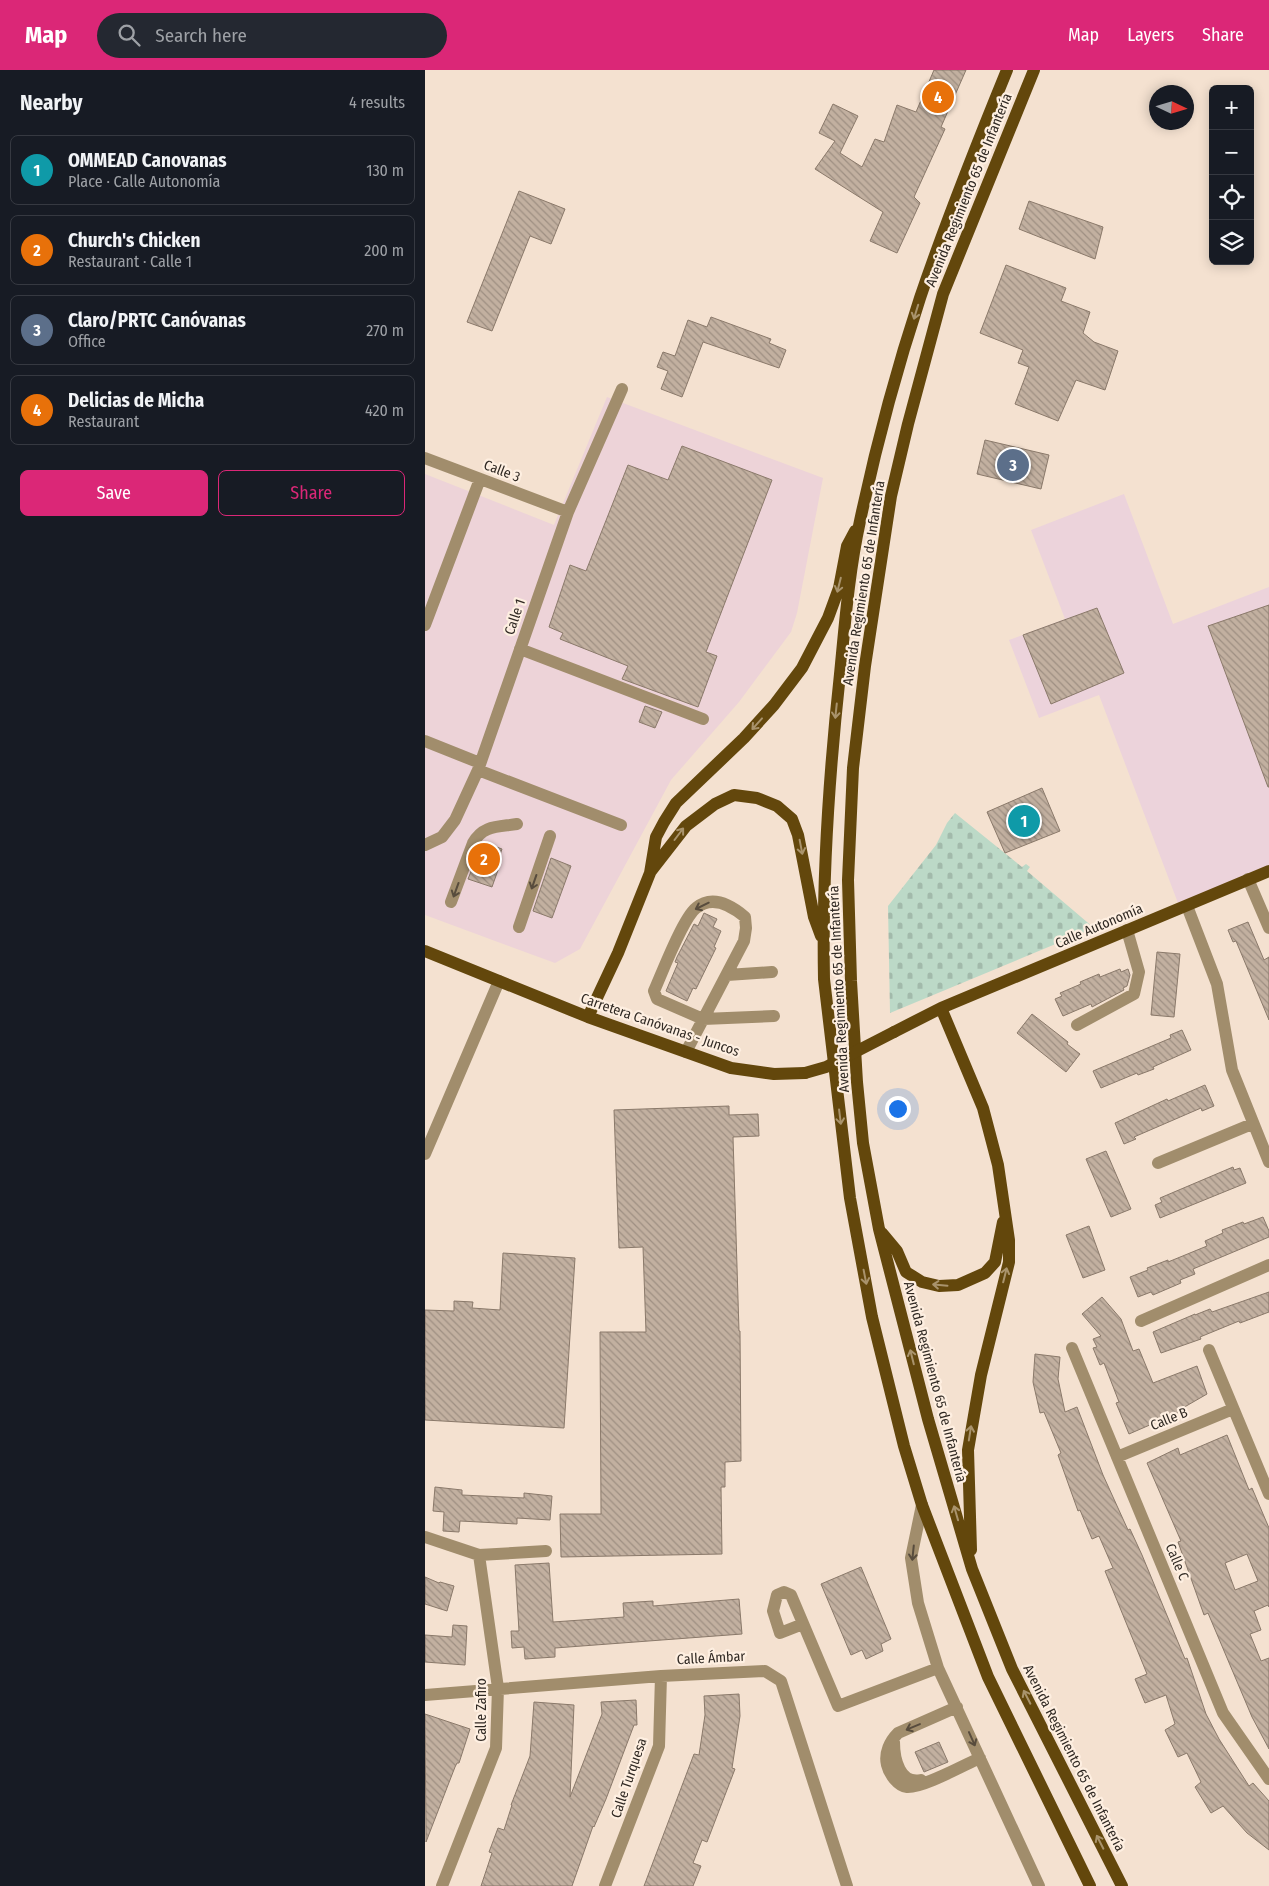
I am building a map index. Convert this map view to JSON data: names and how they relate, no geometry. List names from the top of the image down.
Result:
{
  "streets": {
    "main road": ["Avenida Regimiento 65 de Infantería", "Calle Autonomía", "Carretera Canóvanas - Juncos"],
    "street": [
      "Calle 3",
      "Calle 1",
      "Calle B",
      "Calle C",
      "Calle Ámbar",
      "Calle Zafiro",
      "Calle Turquesa"
    ]
  },
  "crossings": [
    ["Calle 3", "Calle 1"],
    ["Calle Autonomía", "Carretera Canóvanas - Juncos"],
    ["Calle B", "Calle C"],
    ["Calle Ámbar", "Calle Zafiro"],
    ["Calle Ámbar", "Calle Turquesa"]
  ],
  "north": "right",
  "page": {
    "header": "Map",
    "search": "Search here",
    "nav": ["Map", "Layers", "Share"],
    "heading": ["Nearby", "4 results"],
    "pins": [
      "4",
      "3",
      "1",
      "2"
    ],
    "map_buttons": ["+", "−"],
    "list": [
      {
        "mark": "1",
        "name": "OMMEAD Canovanas",
        "note": "Place · Calle Autonomía",
        "value": "130 m"
      },
      {
        "mark": "2",
        "name": "Church's Chicken",
        "note": "Restaurant · Calle 1",
        "value": "200 m"
      },
      {
        "mark": "3",
        "name": "Claro/PRTC Canóvanas",
        "note": "Office",
        "value": "270 m"
      },
      {
        "mark": "4",
        "name": "Delicias de Micha",
        "note": "Restaurant",
        "value": "420 m"
      }
    ],
    "buttons": ["Save", "Share"]
  }
}
